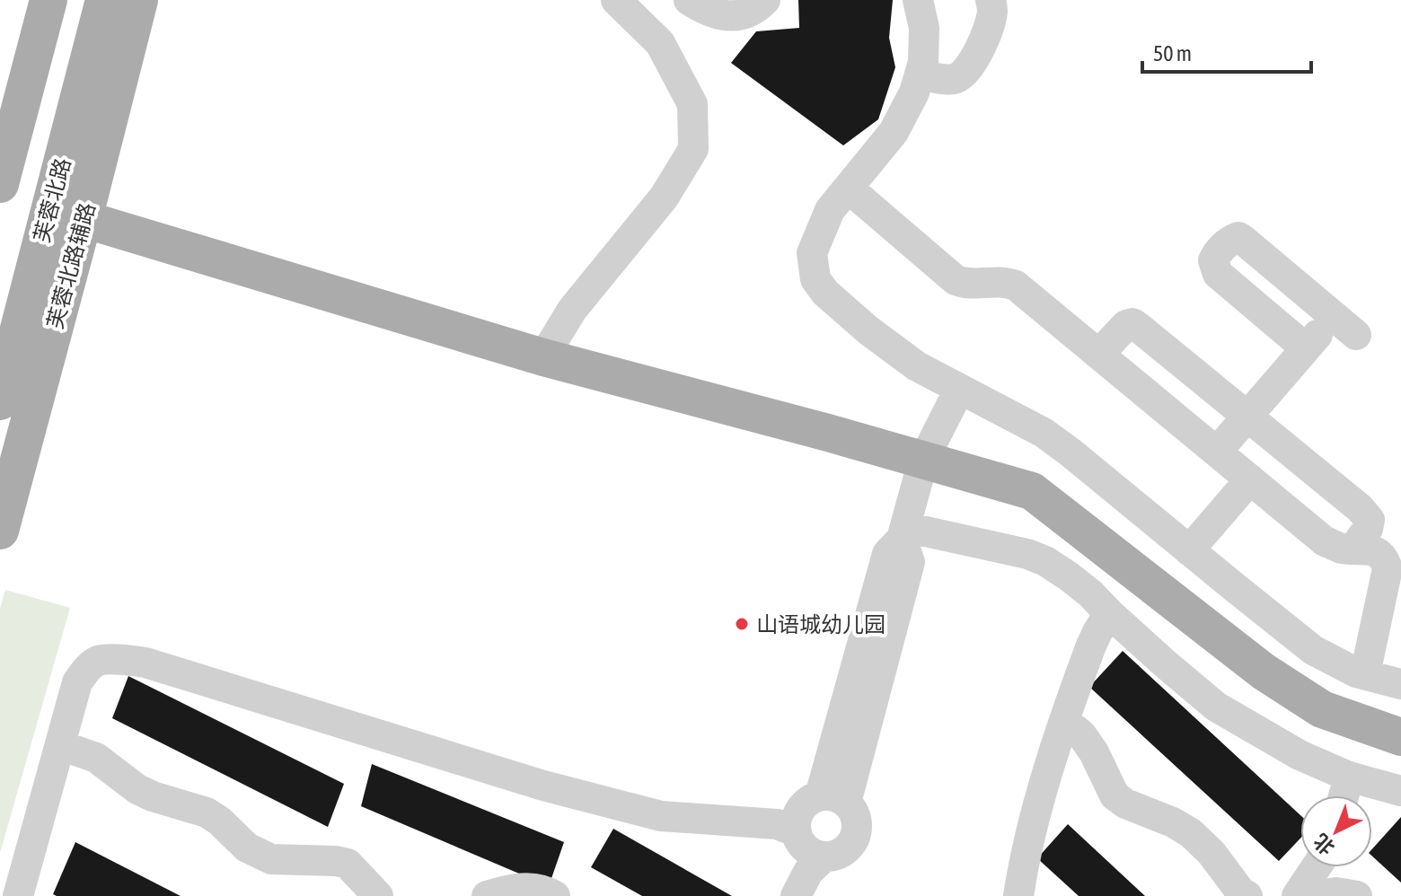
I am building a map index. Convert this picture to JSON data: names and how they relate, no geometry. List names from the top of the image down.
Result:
{
  "streets": {
    "main road": ["芙蓉北路", "芙蓉北路辅路"]
  },
  "places": ["山语城幼儿园"],
  "scale_bar": "50 m",
  "north": "bottom left"
}
